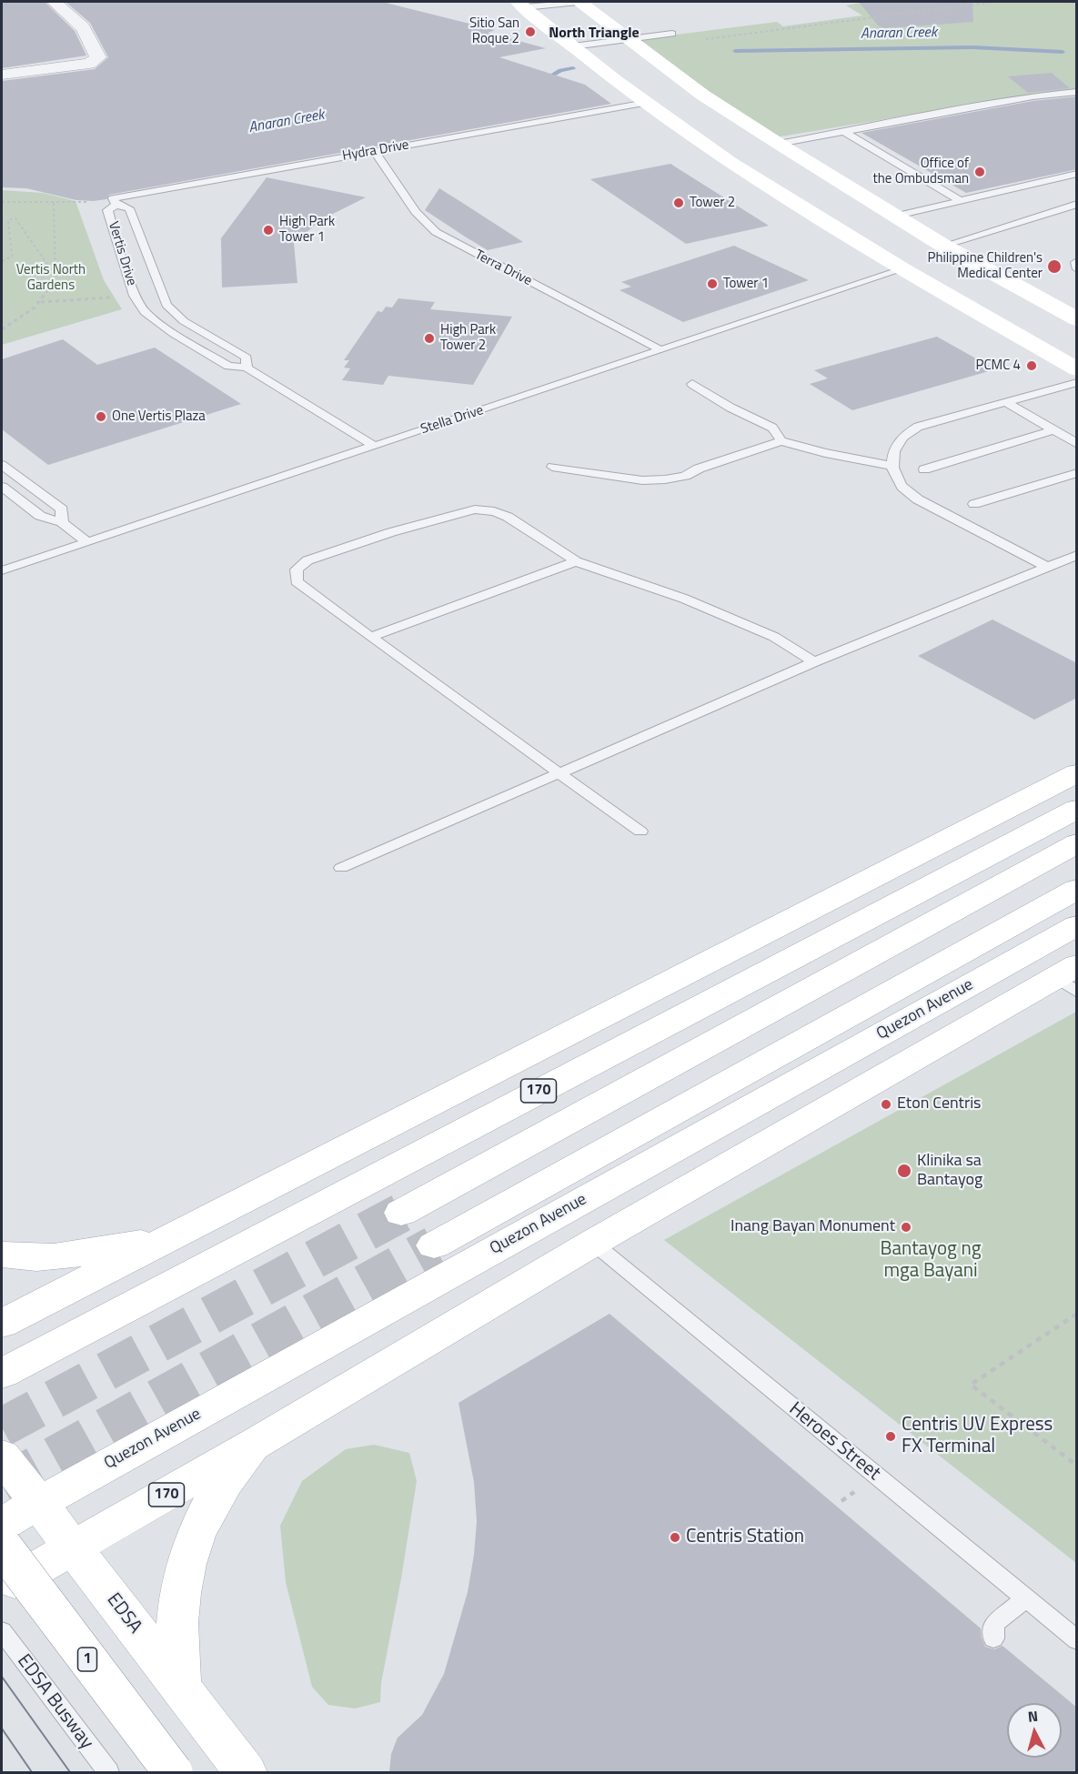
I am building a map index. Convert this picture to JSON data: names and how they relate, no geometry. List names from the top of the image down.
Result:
{
  "streets": {
    "main road": [
      "Quezon Avenue",
      "170",
      "EDSA",
      "1"
    ],
    "lane": [
      "Hydra Drive",
      "Vertis Drive",
      "Terra Drive",
      "Stella Drive",
      "Heroes Street",
      "EDSA Busway"
    ]
  },
  "crossings": [
    ["Hydra Drive", "Vertis Drive"],
    ["Hydra Drive", "Terra Drive"],
    ["Vertis Drive", "Stella Drive"],
    ["Terra Drive", "Stella Drive"],
    ["Quezon Avenue", "EDSA"],
    ["170", "Heroes Street"],
    ["170", "EDSA"]
  ],
  "districts": ["North Triangle"],
  "water": ["Anaran Creek"],
  "parks": ["Vertis North Gardens", "Bantayog ng mga Bayani"],
  "places": [
    "Sitio San Roque 2",
    "Office of the Ombudsman",
    "Tower 2",
    "High Park Tower 1",
    "Philippine Children's Medical Center",
    "Tower 1",
    "High Park Tower 2",
    "PCMC 4",
    "One Vertis Plaza",
    "Eton Centris",
    "Klinika sa Bantayog",
    "Inang Bayan Monument",
    "Centris UV Express FX Terminal",
    "Centris Station"
  ],
  "north": "top"
}
